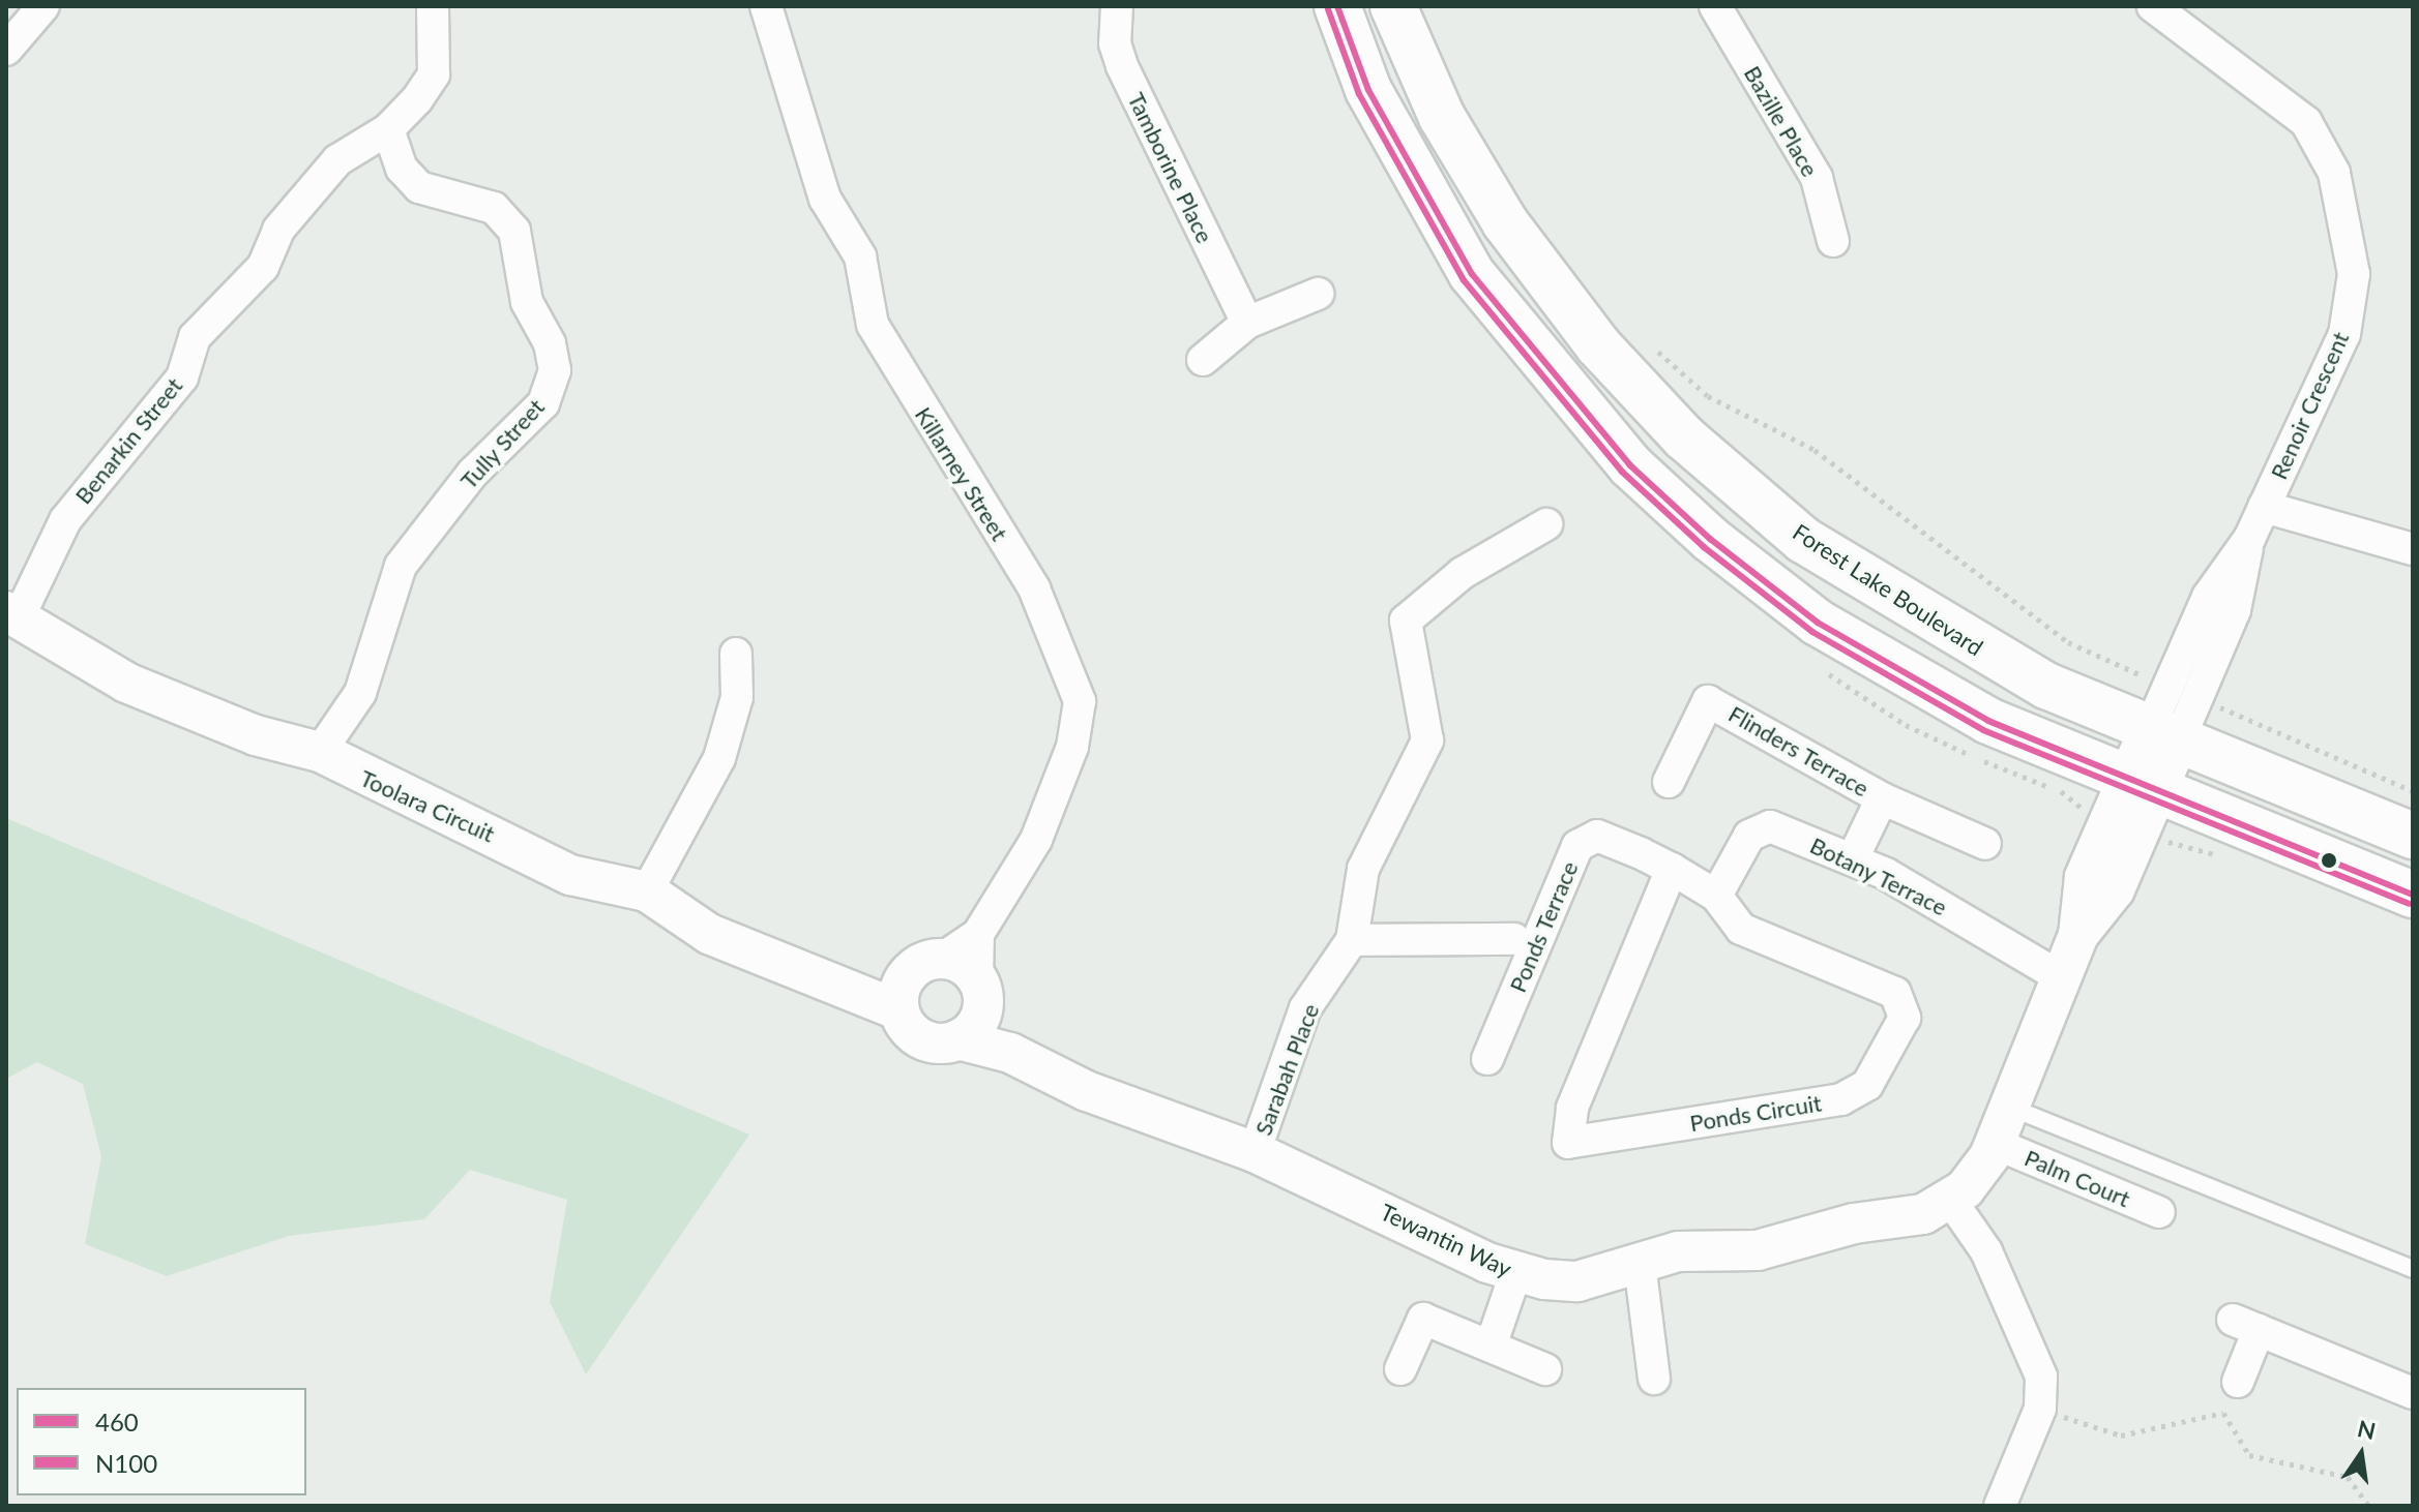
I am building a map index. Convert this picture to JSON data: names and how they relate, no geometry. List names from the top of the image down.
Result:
{
  "streets": {
    "main road": ["Forest Lake Boulevard"],
    "street": [
      "Bazille Place",
      "Tamborine Place",
      "Renoir Crescent",
      "Benarkin Street",
      "Tully Street",
      "Killarney Street",
      "Flinders Terrace",
      "Toolara Circuit",
      "Botany Terrace",
      "Ponds Terrace",
      "Sarabah Place",
      "Ponds Circuit",
      "Palm Court",
      "Tewantin Way"
    ]
  },
  "crossings": [
    ["Renoir Crescent", "Forest Lake Boulevard"],
    ["Benarkin Street", "Tully Street"],
    ["Benarkin Street", "Toolara Circuit"],
    ["Tully Street", "Toolara Circuit"],
    ["Flinders Terrace", "Botany Terrace"],
    ["Toolara Circuit", "Tewantin Way"],
    ["Botany Terrace", "Ponds Circuit"],
    ["Ponds Terrace", "Ponds Circuit"],
    ["Sarabah Place", "Tewantin Way"]
  ],
  "lines": ["transit line 460", "transit line N100"],
  "legend": ["460", "N100"],
  "north": "top"
}
